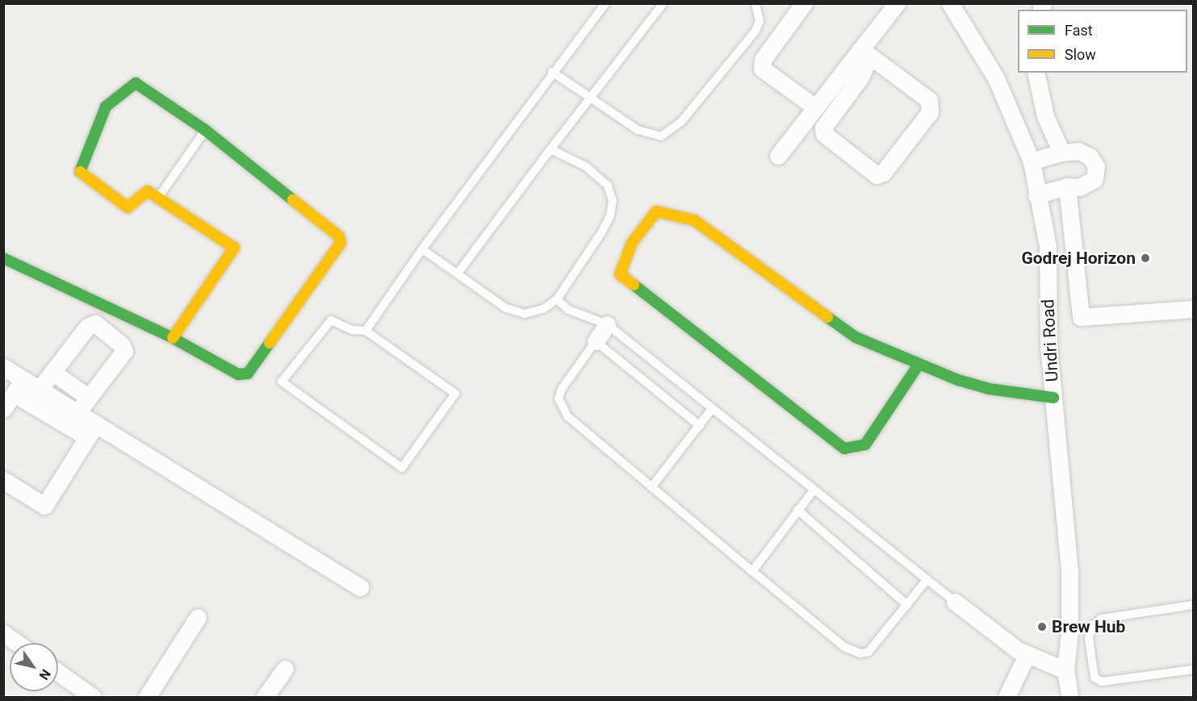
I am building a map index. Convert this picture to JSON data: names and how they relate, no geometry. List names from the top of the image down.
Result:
{
  "streets": {
    "street": ["Undri Road"]
  },
  "places": ["Godrej Horizon", "Brew Hub"],
  "legend": ["Fast", "Slow"],
  "north": "bottom right"
}
